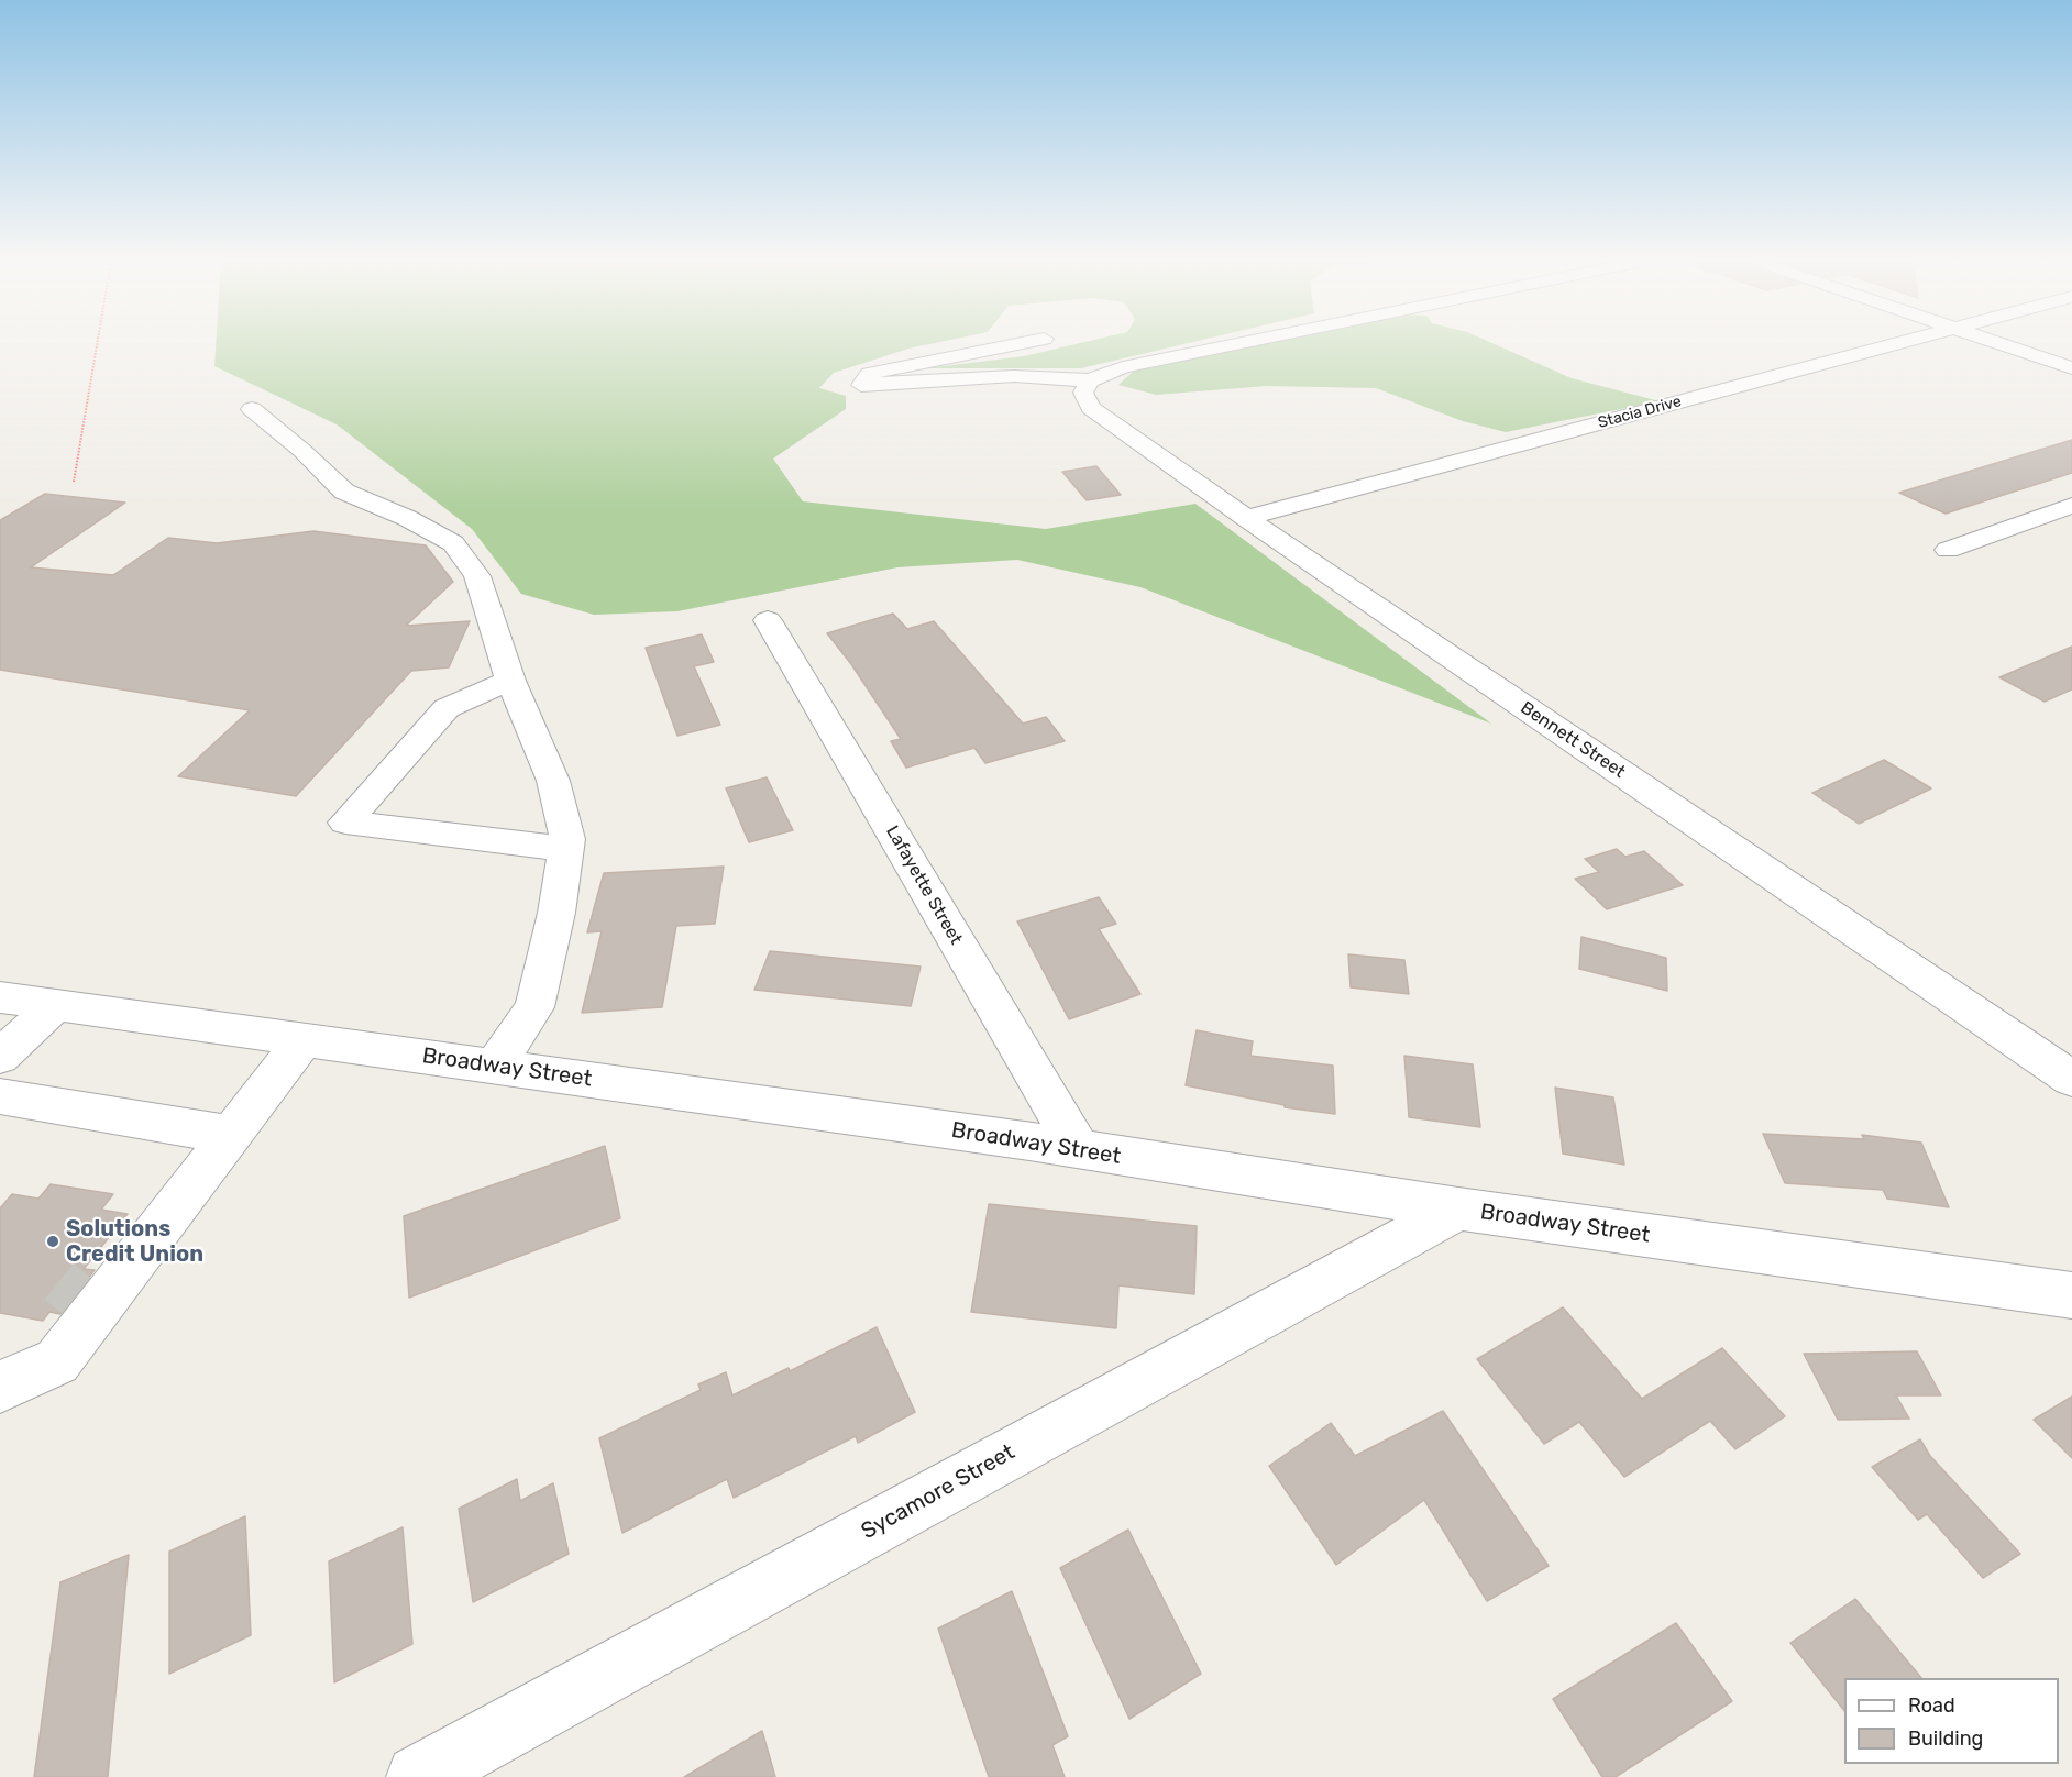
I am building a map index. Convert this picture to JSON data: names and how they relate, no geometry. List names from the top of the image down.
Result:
{
  "streets": {
    "street": [
      "Stacia Drive",
      "Bennett Street",
      "Lafayette Street",
      "Broadway Street",
      "Sycamore Street"
    ]
  },
  "crossings": [
    ["Stacia Drive", "Bennett Street"],
    ["Lafayette Street", "Broadway Street"],
    ["Broadway Street", "Sycamore Street"]
  ],
  "places": ["Solutions Credit Union"],
  "legend": ["Road", "Building"]
}
